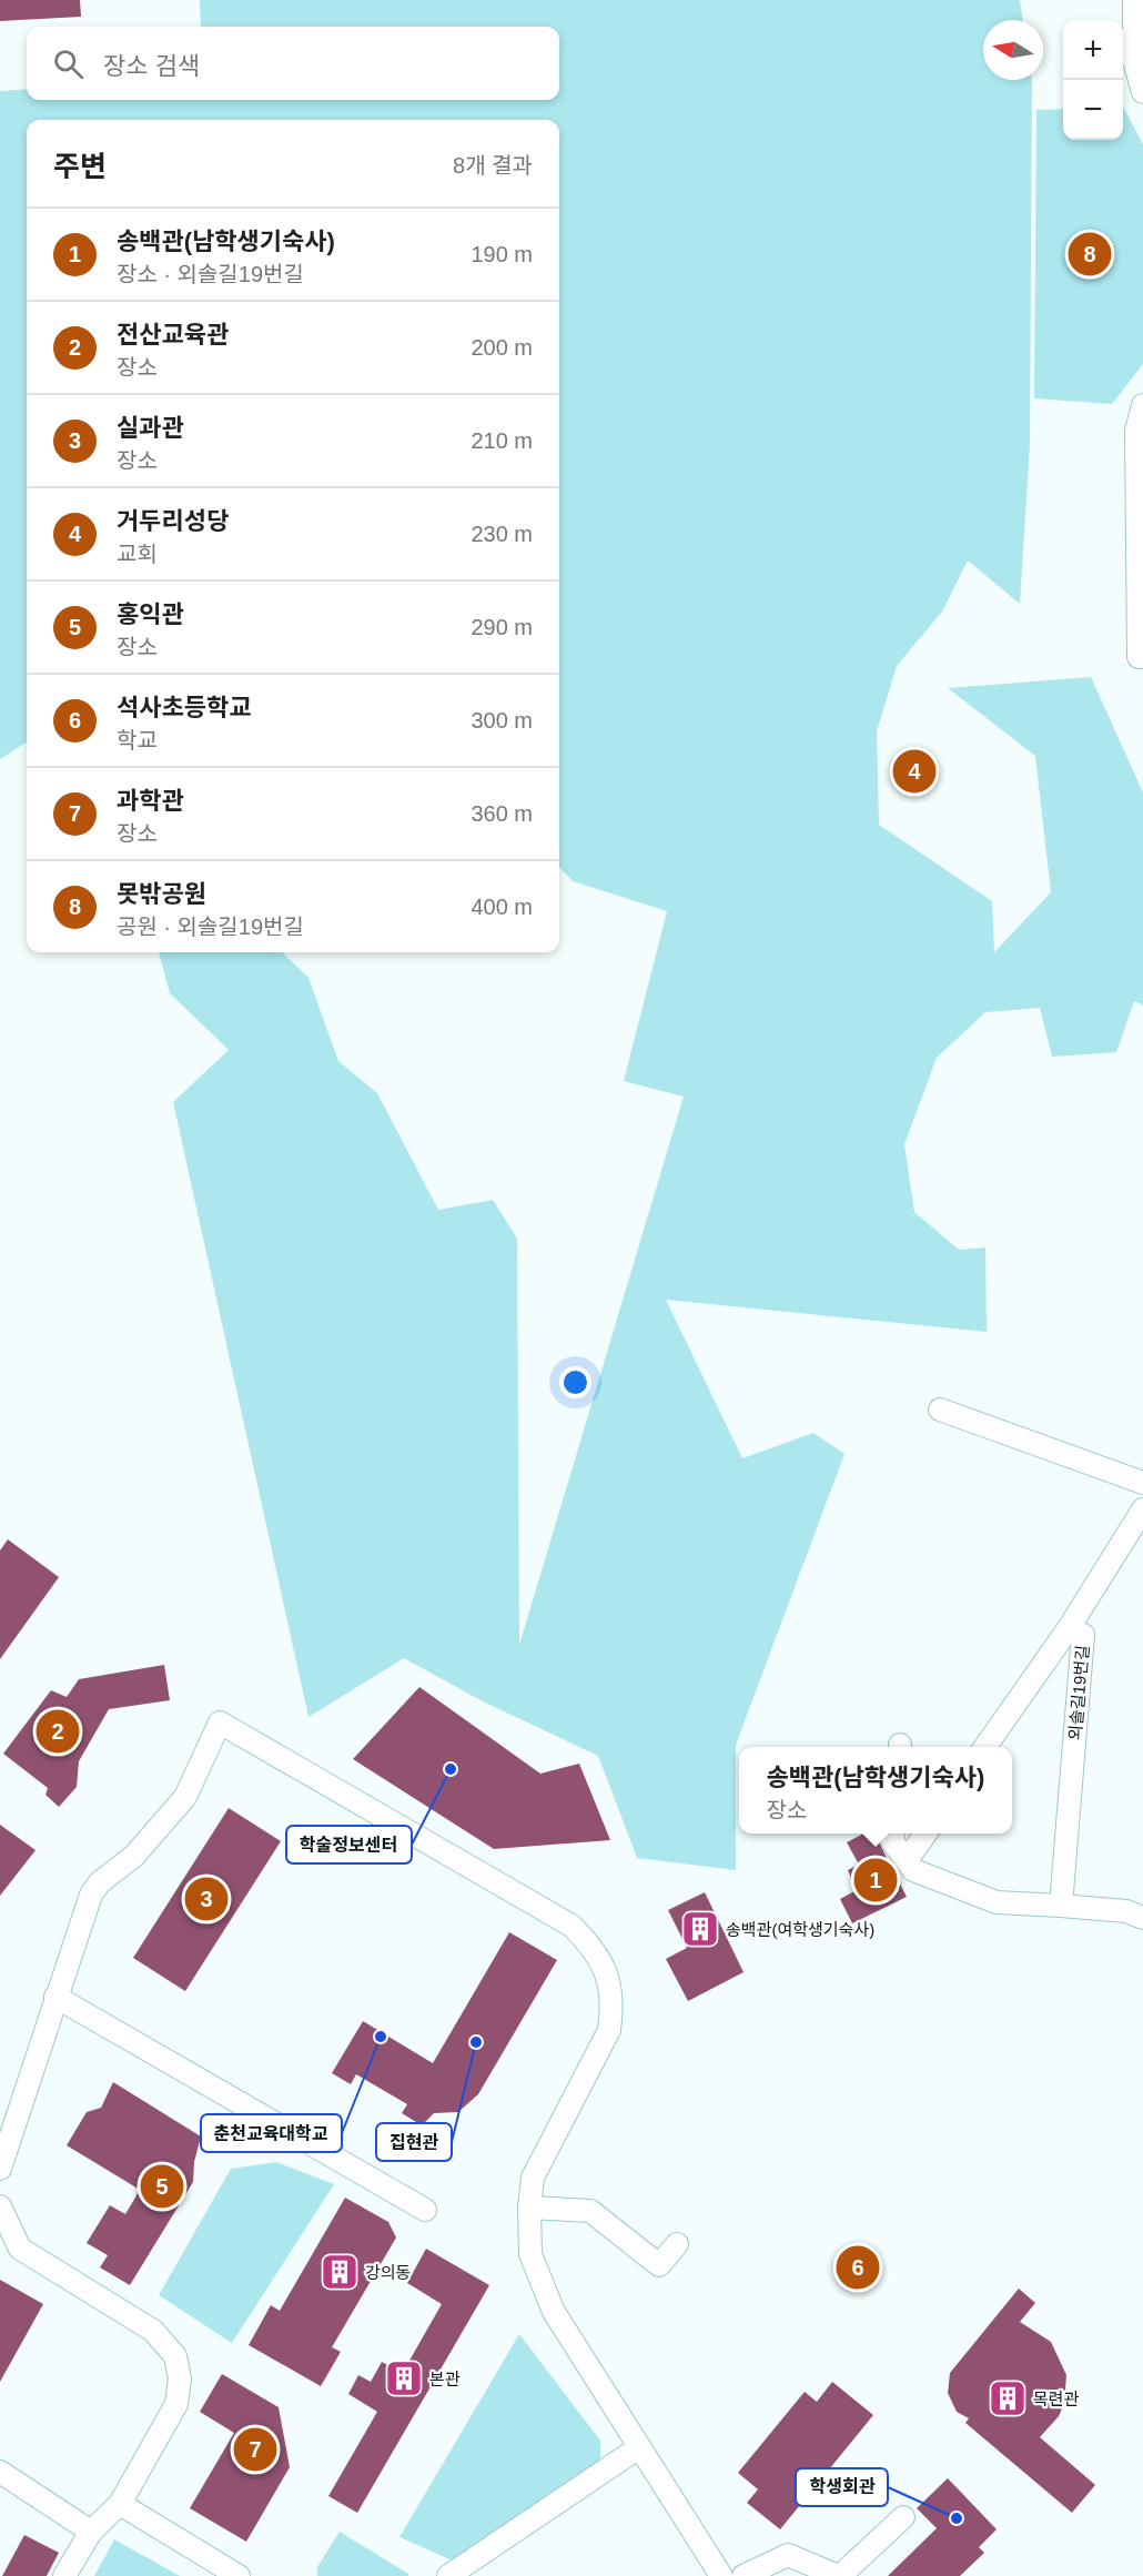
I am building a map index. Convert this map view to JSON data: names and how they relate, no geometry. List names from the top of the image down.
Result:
{
  "streets": {
    "street": ["외솔길19번길"]
  },
  "places": {
    "other": [
      "학술정보센터",
      "춘천교육대학교",
      "집현관",
      "학생회관"
    ],
    "building": [
      "송백관(여학생기숙사)",
      "강의동",
      "본관",
      "목련관"
    ]
  },
  "north": "left",
  "page": {
    "map_buttons": ["+", "−"],
    "search": "장소 검색",
    "heading": ["주변", "8개 결과"],
    "list": [
      {
        "mark": "1",
        "name": "송백관(남학생기숙사)",
        "note": "장소 · 외솔길19번길",
        "value": "190 m"
      },
      {
        "mark": "2",
        "name": "전산교육관",
        "note": "장소",
        "value": "200 m"
      },
      {
        "mark": "3",
        "name": "실과관",
        "note": "장소",
        "value": "210 m"
      },
      {
        "mark": "4",
        "name": "거두리성당",
        "note": "교회",
        "value": "230 m"
      },
      {
        "mark": "5",
        "name": "홍익관",
        "note": "장소",
        "value": "290 m"
      },
      {
        "mark": "6",
        "name": "석사초등학교",
        "note": "학교",
        "value": "300 m"
      },
      {
        "mark": "7",
        "name": "과학관",
        "note": "장소",
        "value": "360 m"
      },
      {
        "mark": "8",
        "name": "못밖공원",
        "note": "공원 · 외솔길19번길",
        "value": "400 m"
      }
    ],
    "pins": [
      "8",
      "4",
      "2",
      "1",
      "3",
      "5",
      "6",
      "7"
    ],
    "popup": ["송백관(남학생기숙사)", "장소"]
  }
}
